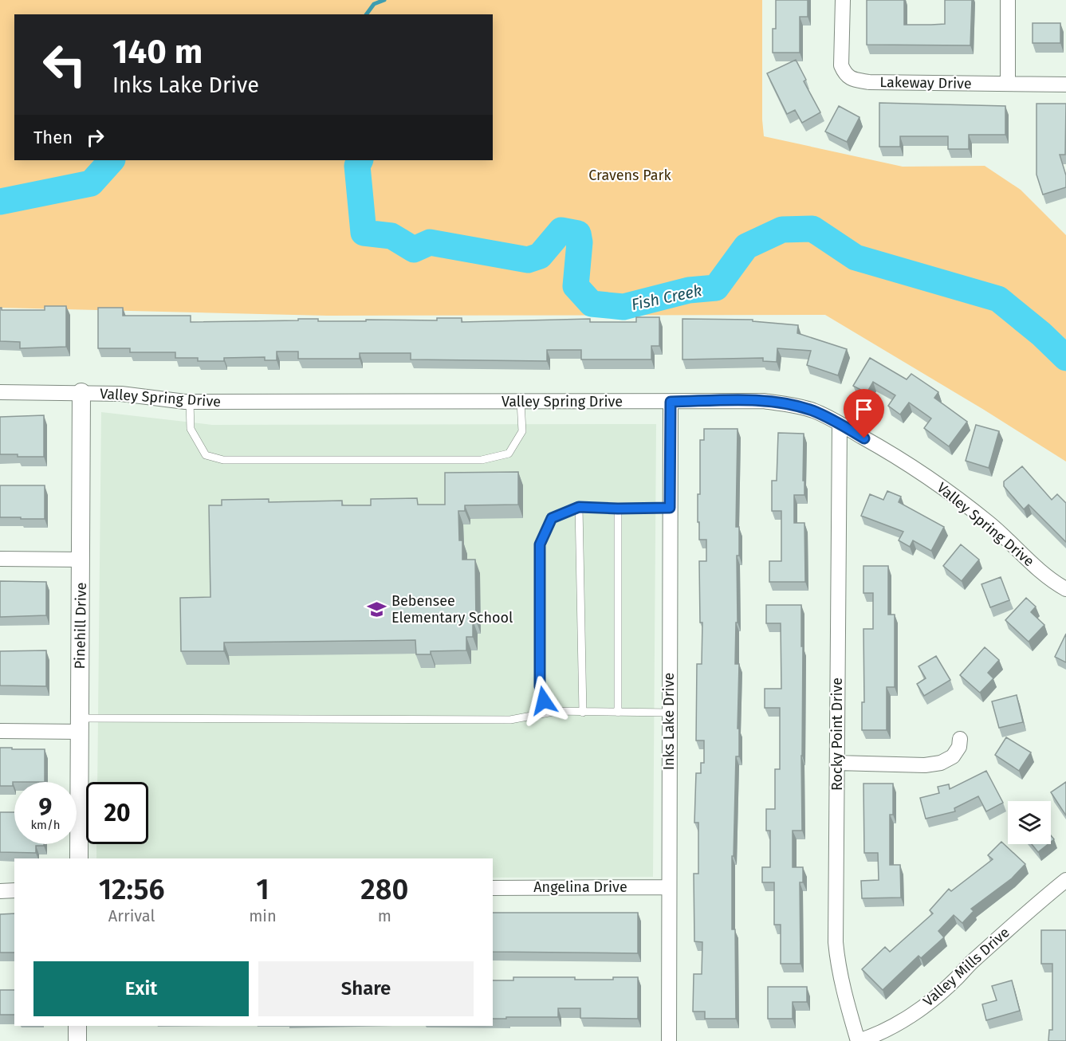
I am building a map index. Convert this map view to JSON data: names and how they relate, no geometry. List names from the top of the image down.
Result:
{
  "streets": {
    "street": [
      "Lakeway Drive",
      "Valley Spring Drive",
      "Pinehill Drive",
      "Inks Lake Drive",
      "Rocky Point Drive",
      "Angelina Drive",
      "Valley Mills Drive"
    ]
  },
  "crossings": [
    ["Valley Spring Drive", "Pinehill Drive"],
    ["Valley Spring Drive", "Inks Lake Drive"],
    ["Valley Spring Drive", "Rocky Point Drive"],
    ["Inks Lake Drive", "Angelina Drive"],
    ["Rocky Point Drive", "Valley Mills Drive"]
  ],
  "water": ["Fish Creek"],
  "parks": ["Cravens Park"],
  "places": {
    "school or university": ["Bebensee Elementary School"]
  },
  "page": {
    "turn": ["140 m", "Inks Lake Drive"],
    "then": "Then",
    "speed": "9 km/h",
    "limit": "20",
    "eta": [
      "12:56",
      "Arrival",
      "1",
      "min",
      "280",
      "m"
    ],
    "buttons": ["Exit", "Share"]
  }
}
